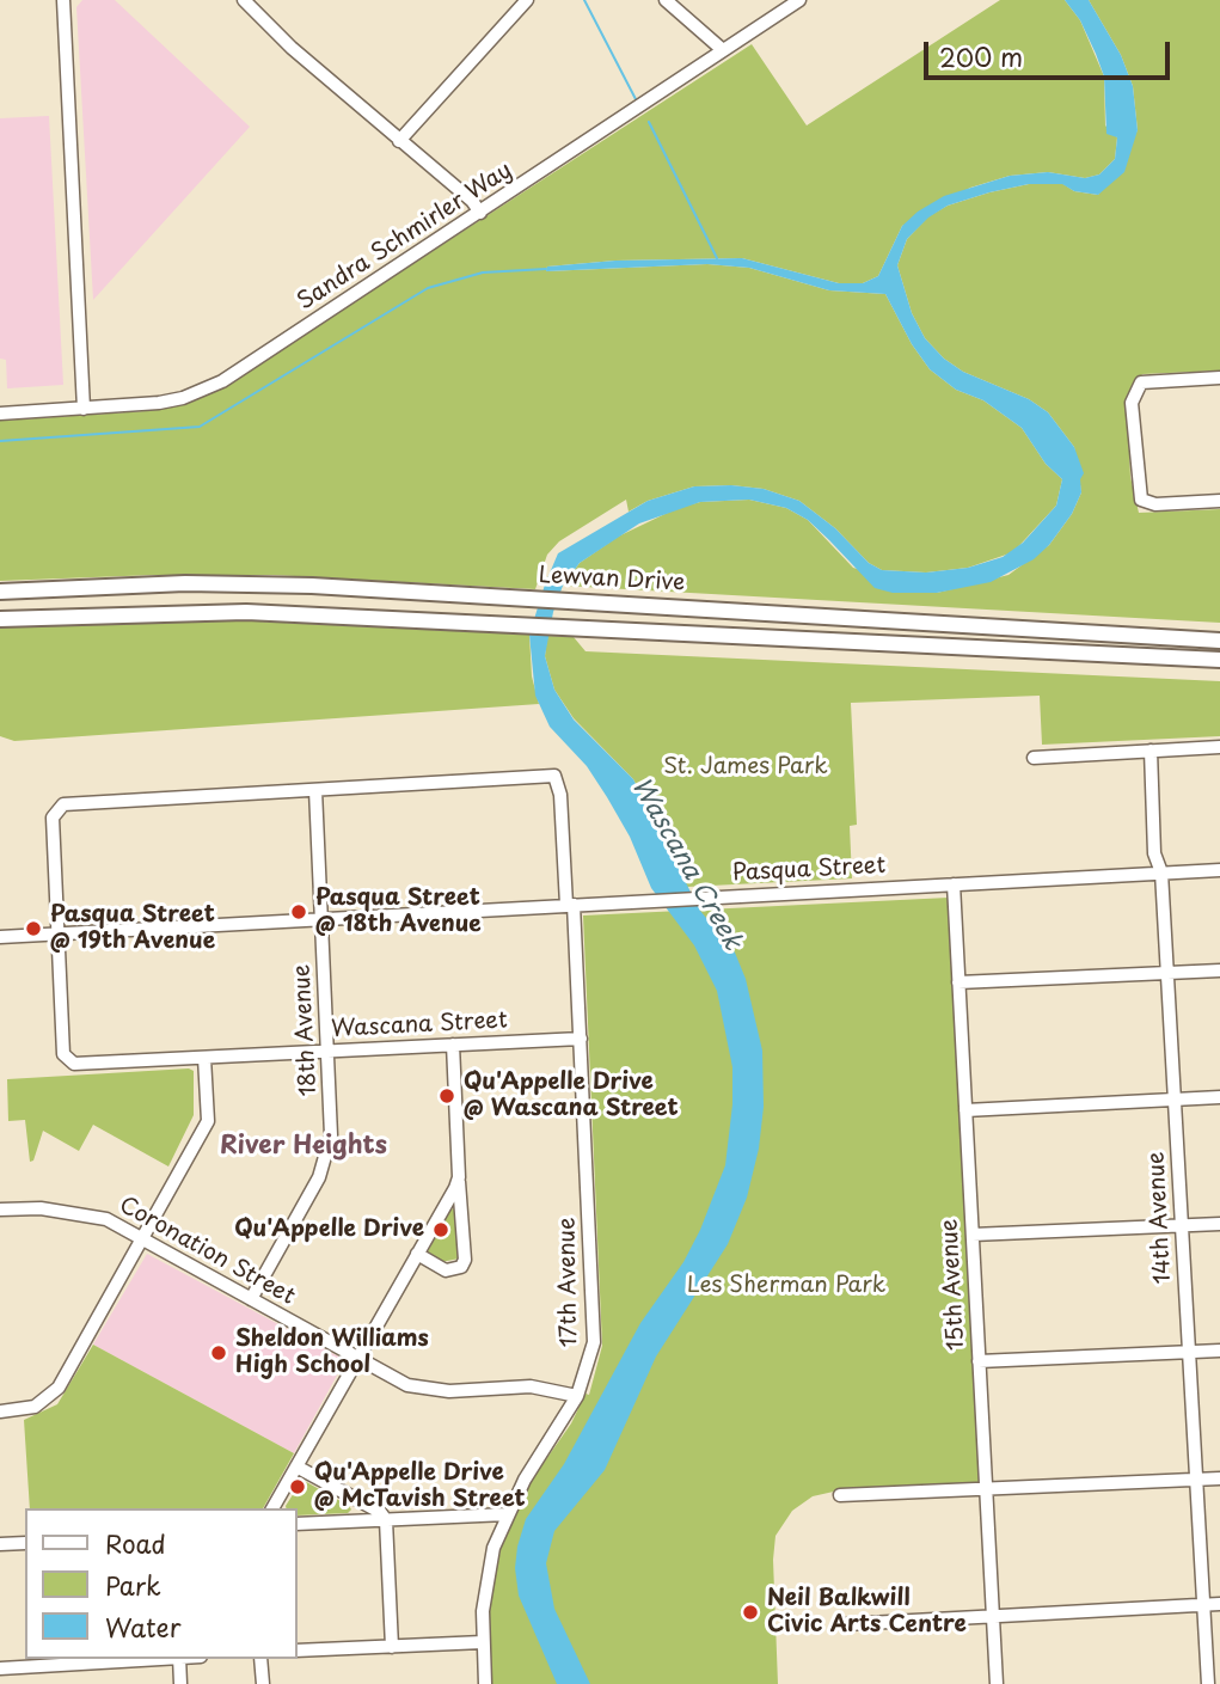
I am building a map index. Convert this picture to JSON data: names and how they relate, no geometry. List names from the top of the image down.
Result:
{
  "streets": {
    "main road": ["Lewvan Drive"],
    "street": [
      "Sandra Schmirler Way",
      "Pasqua Street",
      "Wascana Street",
      "18th Avenue",
      "14th Avenue",
      "Coronation Street",
      "17th Avenue",
      "15th Avenue"
    ]
  },
  "crossings": [
    ["Pasqua Street", "Wascana Street"],
    ["Pasqua Street", "18th Avenue"],
    ["Pasqua Street", "14th Avenue"],
    ["Pasqua Street", "17th Avenue"],
    ["Pasqua Street", "15th Avenue"],
    ["Wascana Street", "18th Avenue"],
    ["Wascana Street", "17th Avenue"],
    ["18th Avenue", "Coronation Street"],
    ["18th Avenue", "17th Avenue"],
    ["Coronation Street", "17th Avenue"]
  ],
  "districts": ["River Heights"],
  "water": ["Wascana Creek"],
  "parks": ["St. James Park", "Les Sherman Park"],
  "places": [
    "Pasqua Street @ 18th Avenue",
    "Pasqua Street @ 19th Avenue",
    "Qu'Appelle Drive @ Wascana Street",
    "Qu'Appelle Drive",
    "Sheldon Williams High School",
    "Qu'Appelle Drive @ McTavish Street",
    "Neil Balkwill Civic Arts Centre"
  ],
  "legend": ["Road", "Park", "Water"],
  "scale_bar": "200 m"
}
